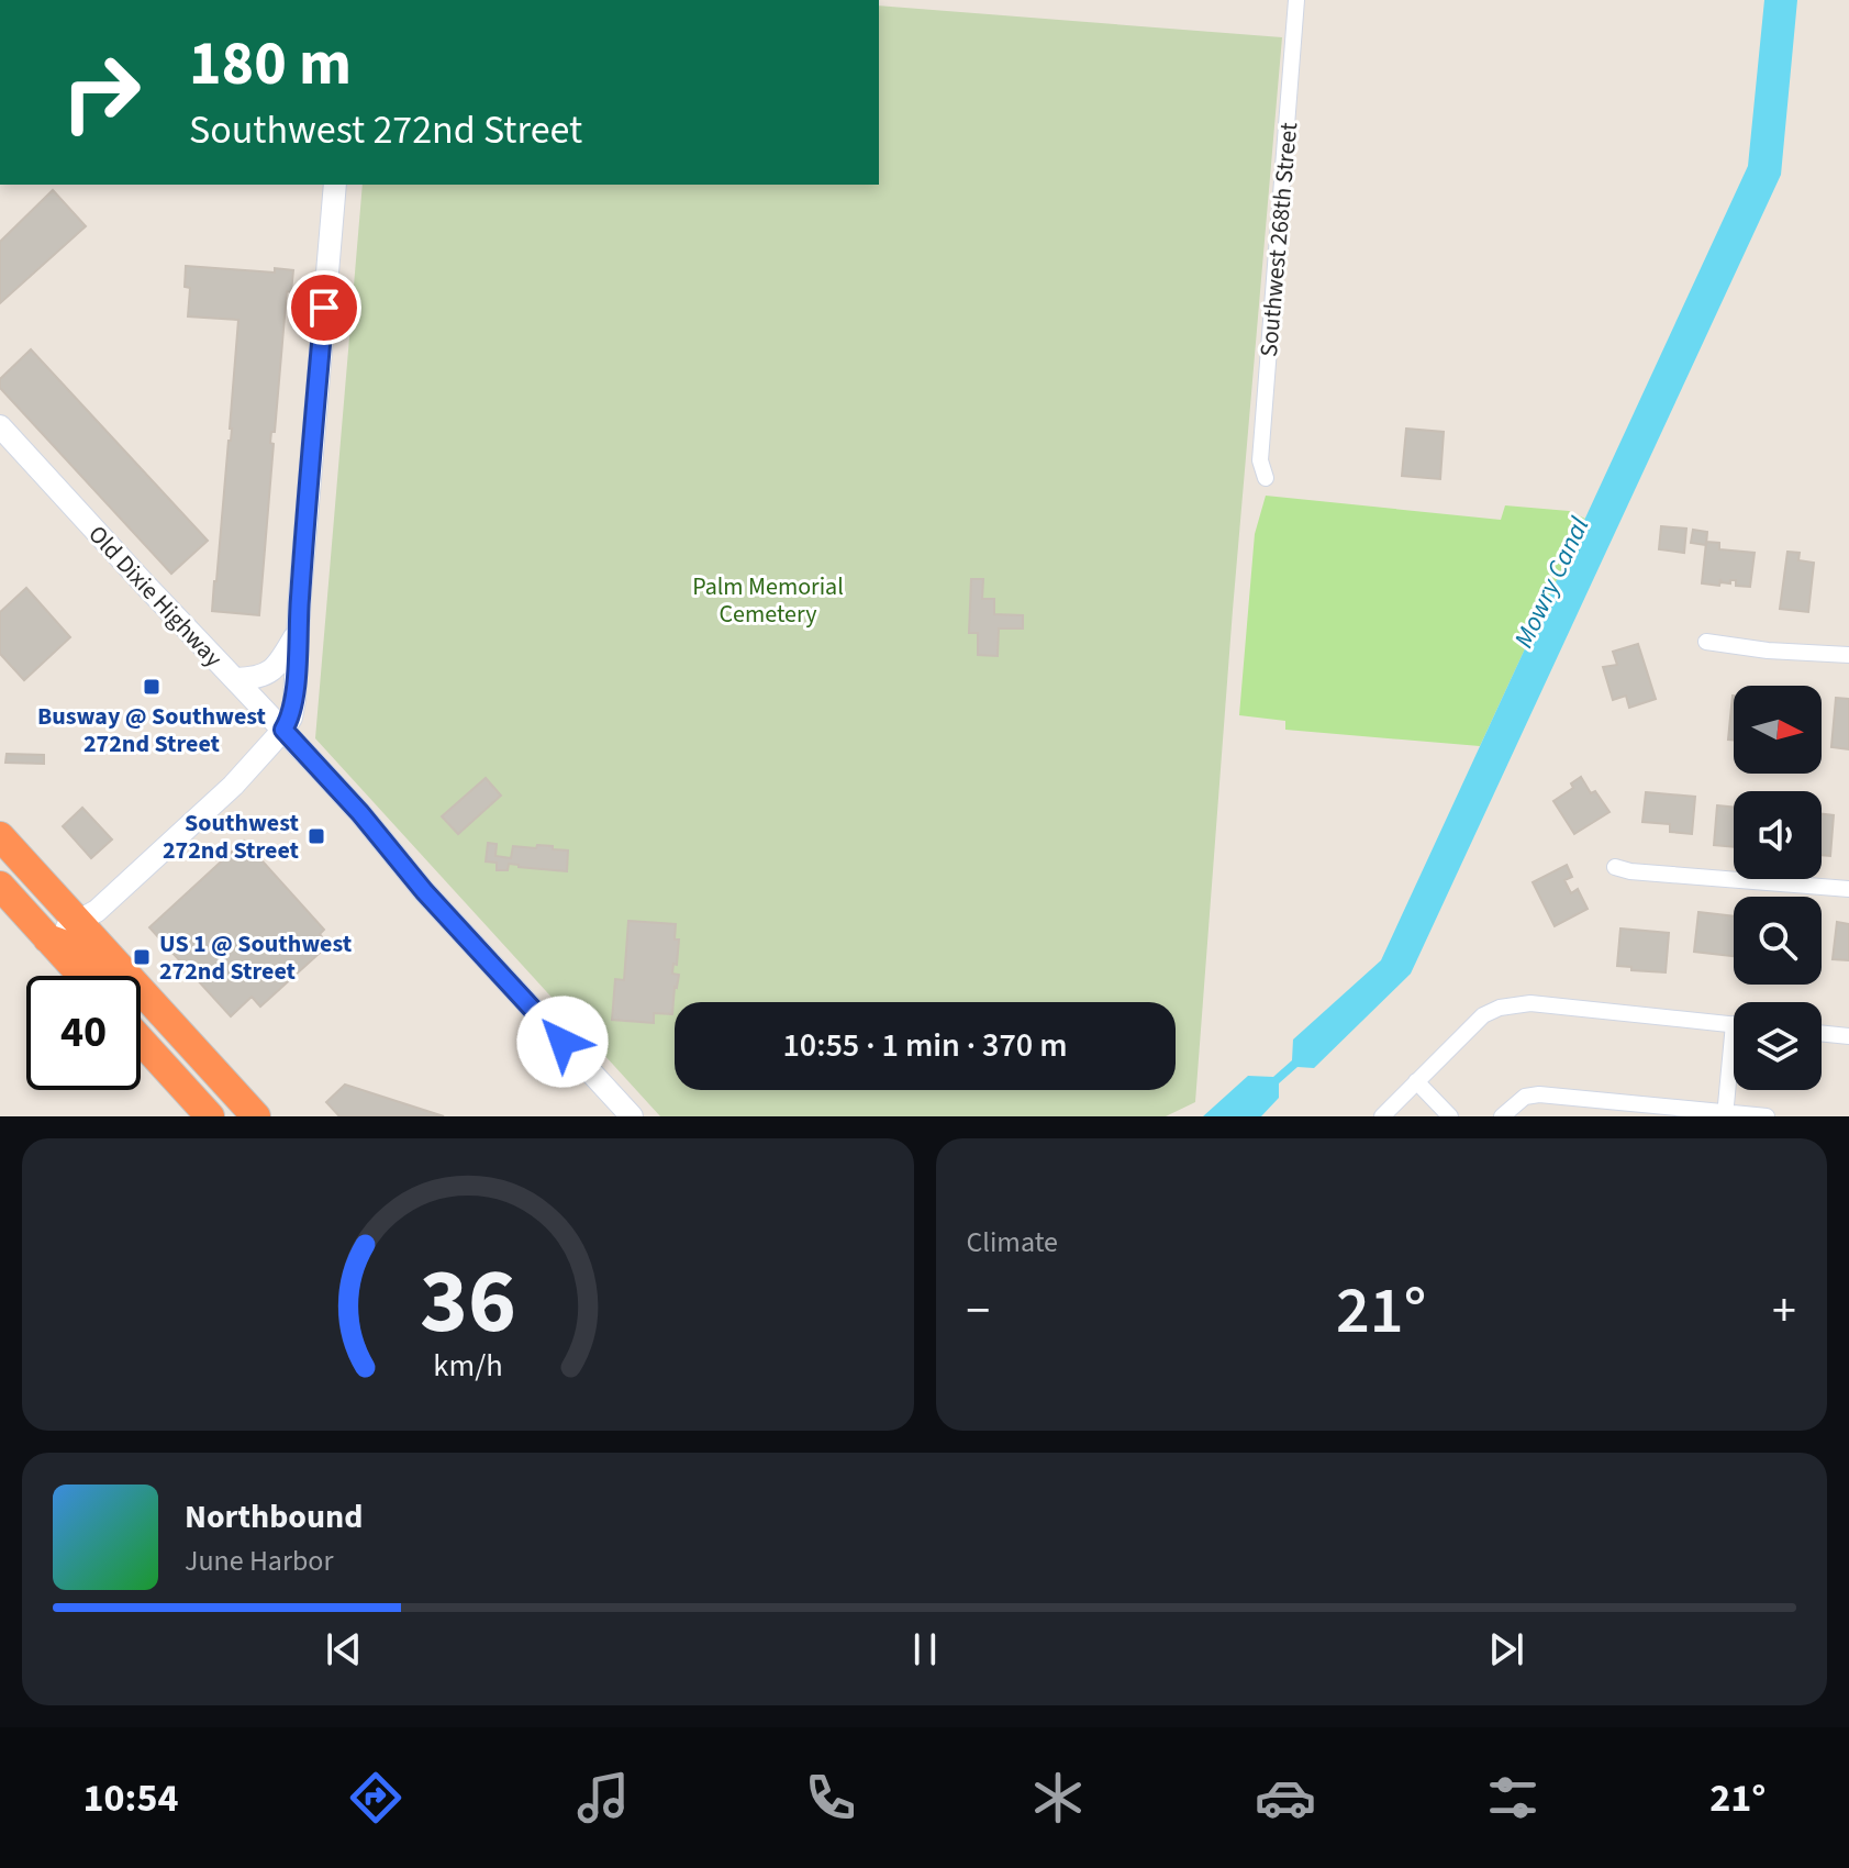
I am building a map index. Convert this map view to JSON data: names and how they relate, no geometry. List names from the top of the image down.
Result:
{
  "streets": {
    "street": ["Southwest 268th Street", "Old Dixie Highway"]
  },
  "water": ["Mowry Canal"],
  "parks": ["Palm Memorial Cemetery"],
  "places": {
    "transit": ["Busway @ Southwest 272nd Street", "Southwest 272nd Street", "US 1 @ Southwest 272nd Street"]
  },
  "north": "right",
  "page": {
    "turn": ["180 m", "Southwest 272nd Street"],
    "limit": "40",
    "trip": "10:55 · 1 min · 370 m",
    "tile": "Climate",
    "heat": ["−", "21°", "+"],
    "song": ["Northbound", "June Harbor"],
    "tabs": ["10:54", "21°"],
    "gauge": ["36", "km/h"]
  }
}
